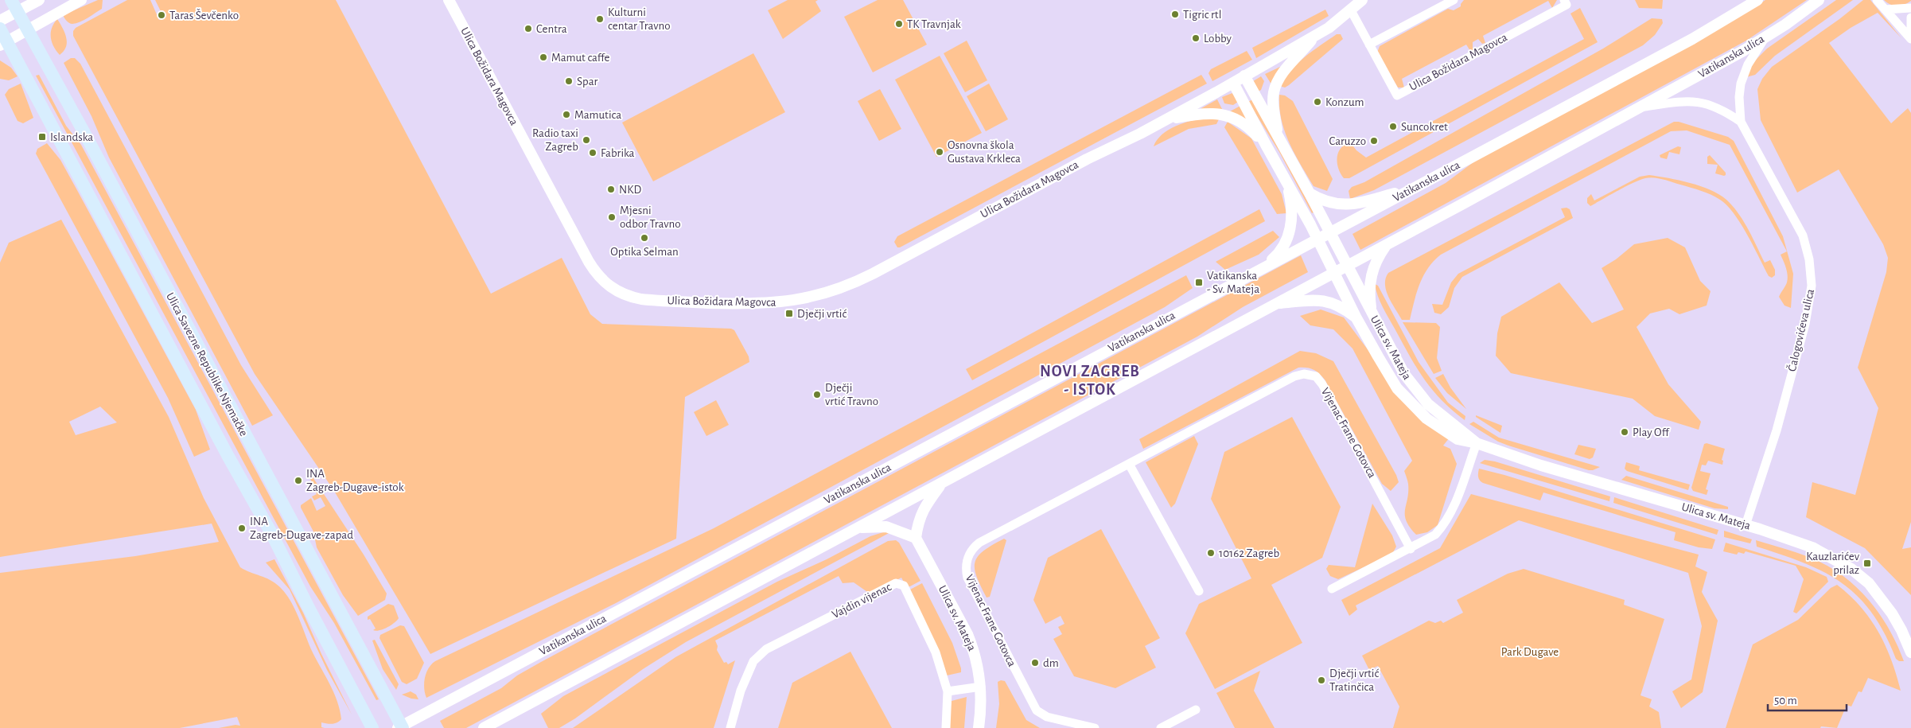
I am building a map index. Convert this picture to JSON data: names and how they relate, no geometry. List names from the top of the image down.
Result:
{
  "streets": {
    "main road": ["Ulica Savezne Republike Njemačke"],
    "street": [
      "Vatikanska ulica",
      "Ulica Božidara Magovca",
      "Čalogovićeva ulica",
      "Ulica sv. Mateja",
      "Vijenac Frane Gotovca",
      "Vajdin vijenac"
    ]
  },
  "crossings": [
    ["Vatikanska ulica", "Čalogovićeva ulica"],
    ["Vatikanska ulica", "Ulica sv. Mateja"],
    ["Vatikanska ulica", "Ulica Savezne Republike Njemačke"],
    ["Čalogovićeva ulica", "Ulica sv. Mateja"]
  ],
  "districts": ["NOVI ZAGREB - ISTOK"],
  "parks": ["Park Dugave"],
  "places": {
    "other": [
      "Tigric rtl",
      "Taras Ševčenko",
      "Kulturni centar Travno",
      "TK Travnjak",
      "Centra",
      "Lobby",
      "Mamut caffe",
      "Spar",
      "Konzum",
      "Mamutica",
      "Suncokret",
      "Radio taxi Zagreb",
      "Caruzzo",
      "Osnovna škola Gustava Krkleca",
      "Fabrika",
      "NKD",
      "Mjesni odbor Travno",
      "Optika Selman",
      "Dječji vrtić Travno",
      "Play Off",
      "INA Zagreb-Dugave-istok",
      "INA Zagreb-Dugave-zapad",
      "10162 Zagreb",
      "dm",
      "Dječji vrtić Tratinčica"
    ],
    "transit": [
      "Islandska",
      "Vatikanska - Sv. Mateja",
      "Dječji vrtić",
      "Kauzlarićev prilaz"
    ]
  },
  "scale_bar": "50 m"
}
